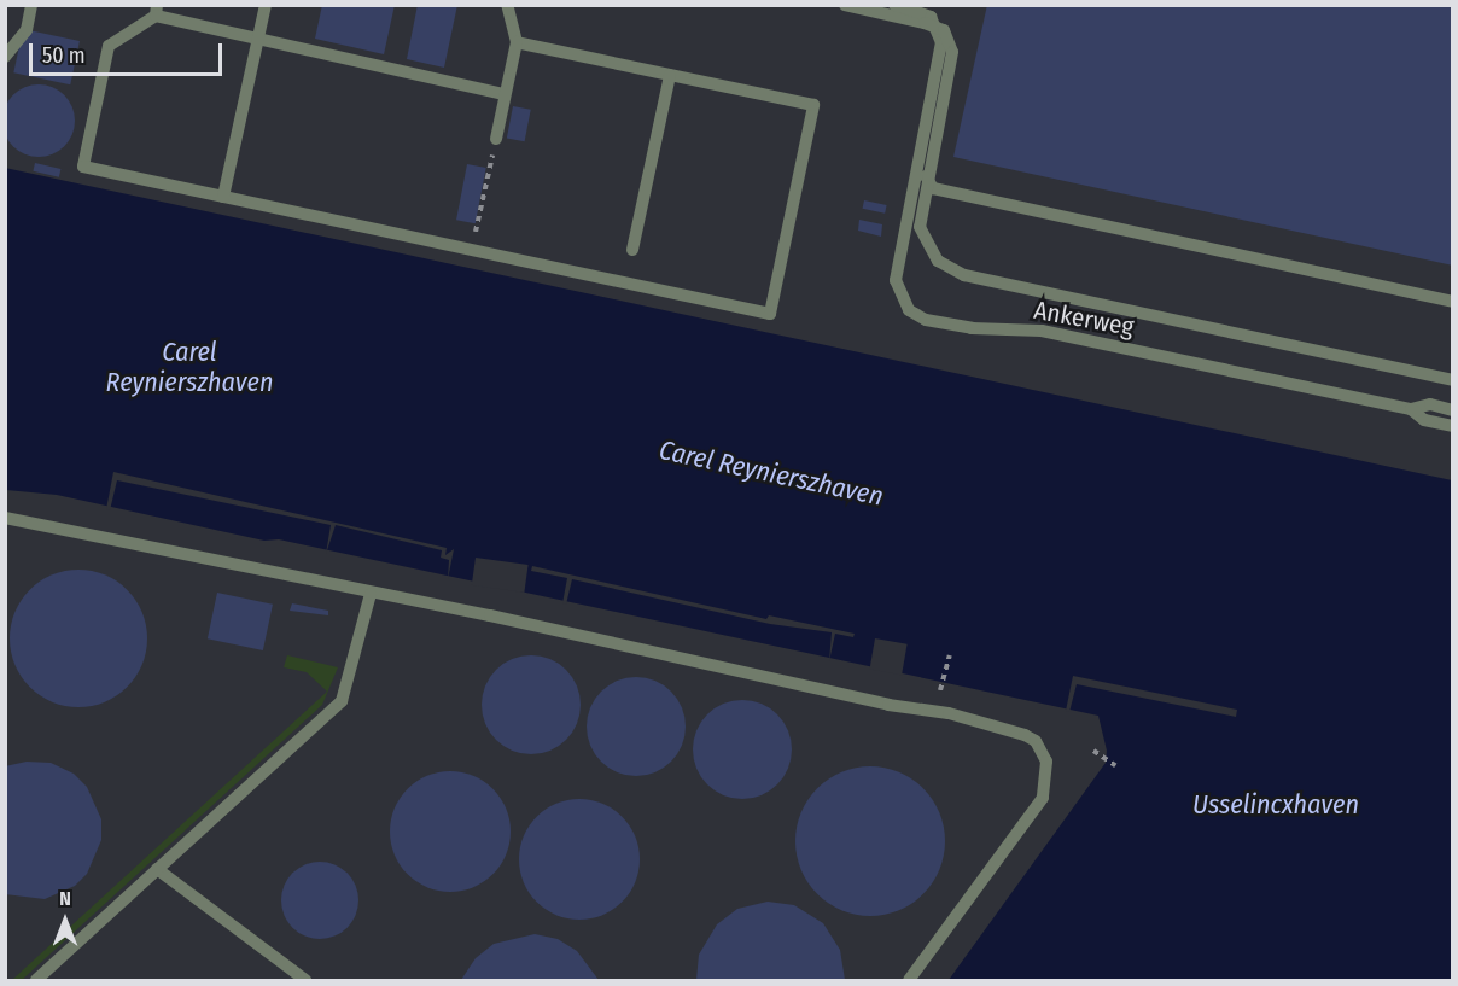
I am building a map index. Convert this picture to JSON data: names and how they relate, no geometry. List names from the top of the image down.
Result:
{
  "streets": {
    "lane": ["Ankerweg"]
  },
  "water": ["Carel Reynierszhaven", "Usselincxhaven"],
  "scale_bar": "50 m",
  "north": "top"
}
